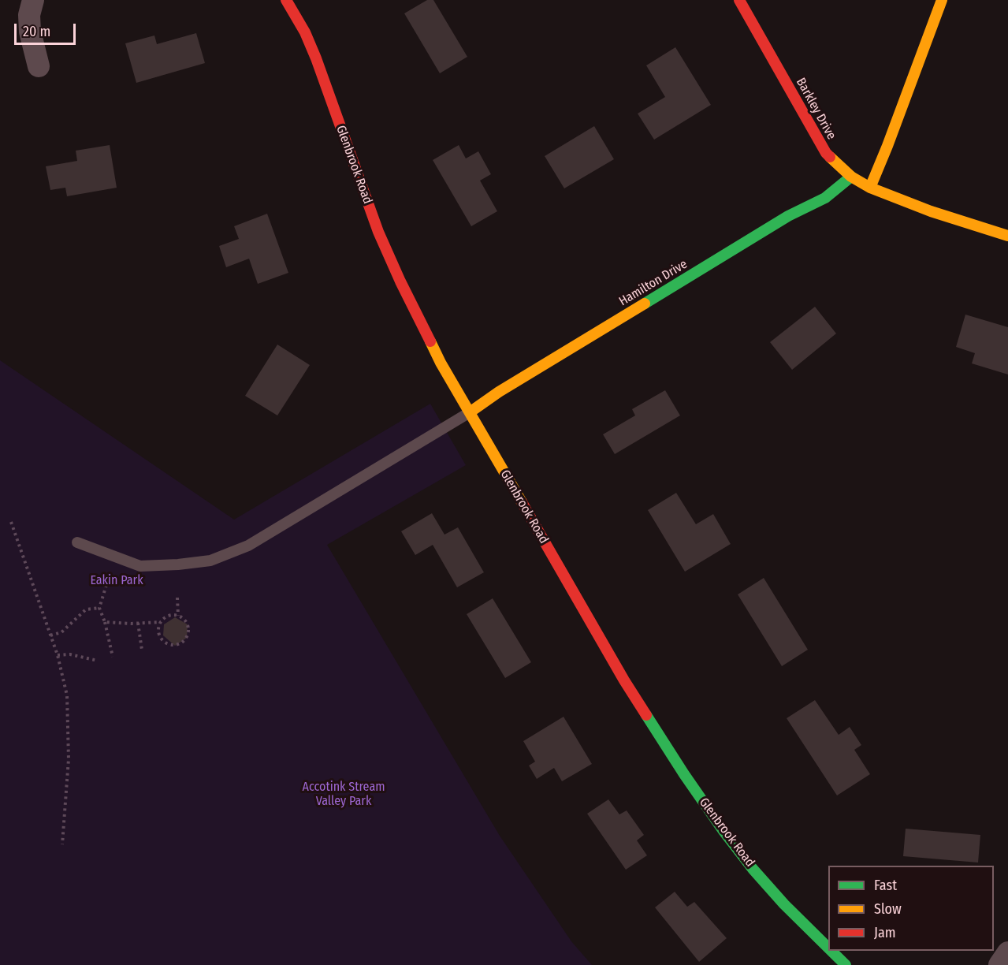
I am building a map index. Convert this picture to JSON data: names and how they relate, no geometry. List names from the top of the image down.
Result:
{
  "streets": {
    "street": ["Barkley Drive", "Glenbrook Road", "Hamilton Drive"]
  },
  "crossings": [
    ["Barkley Drive", "Hamilton Drive"],
    ["Glenbrook Road", "Hamilton Drive"]
  ],
  "parks": ["Eakin Park", "Accotink Stream Valley Park"],
  "legend": ["Fast", "Slow", "Jam"],
  "scale_bar": "20 m"
}
